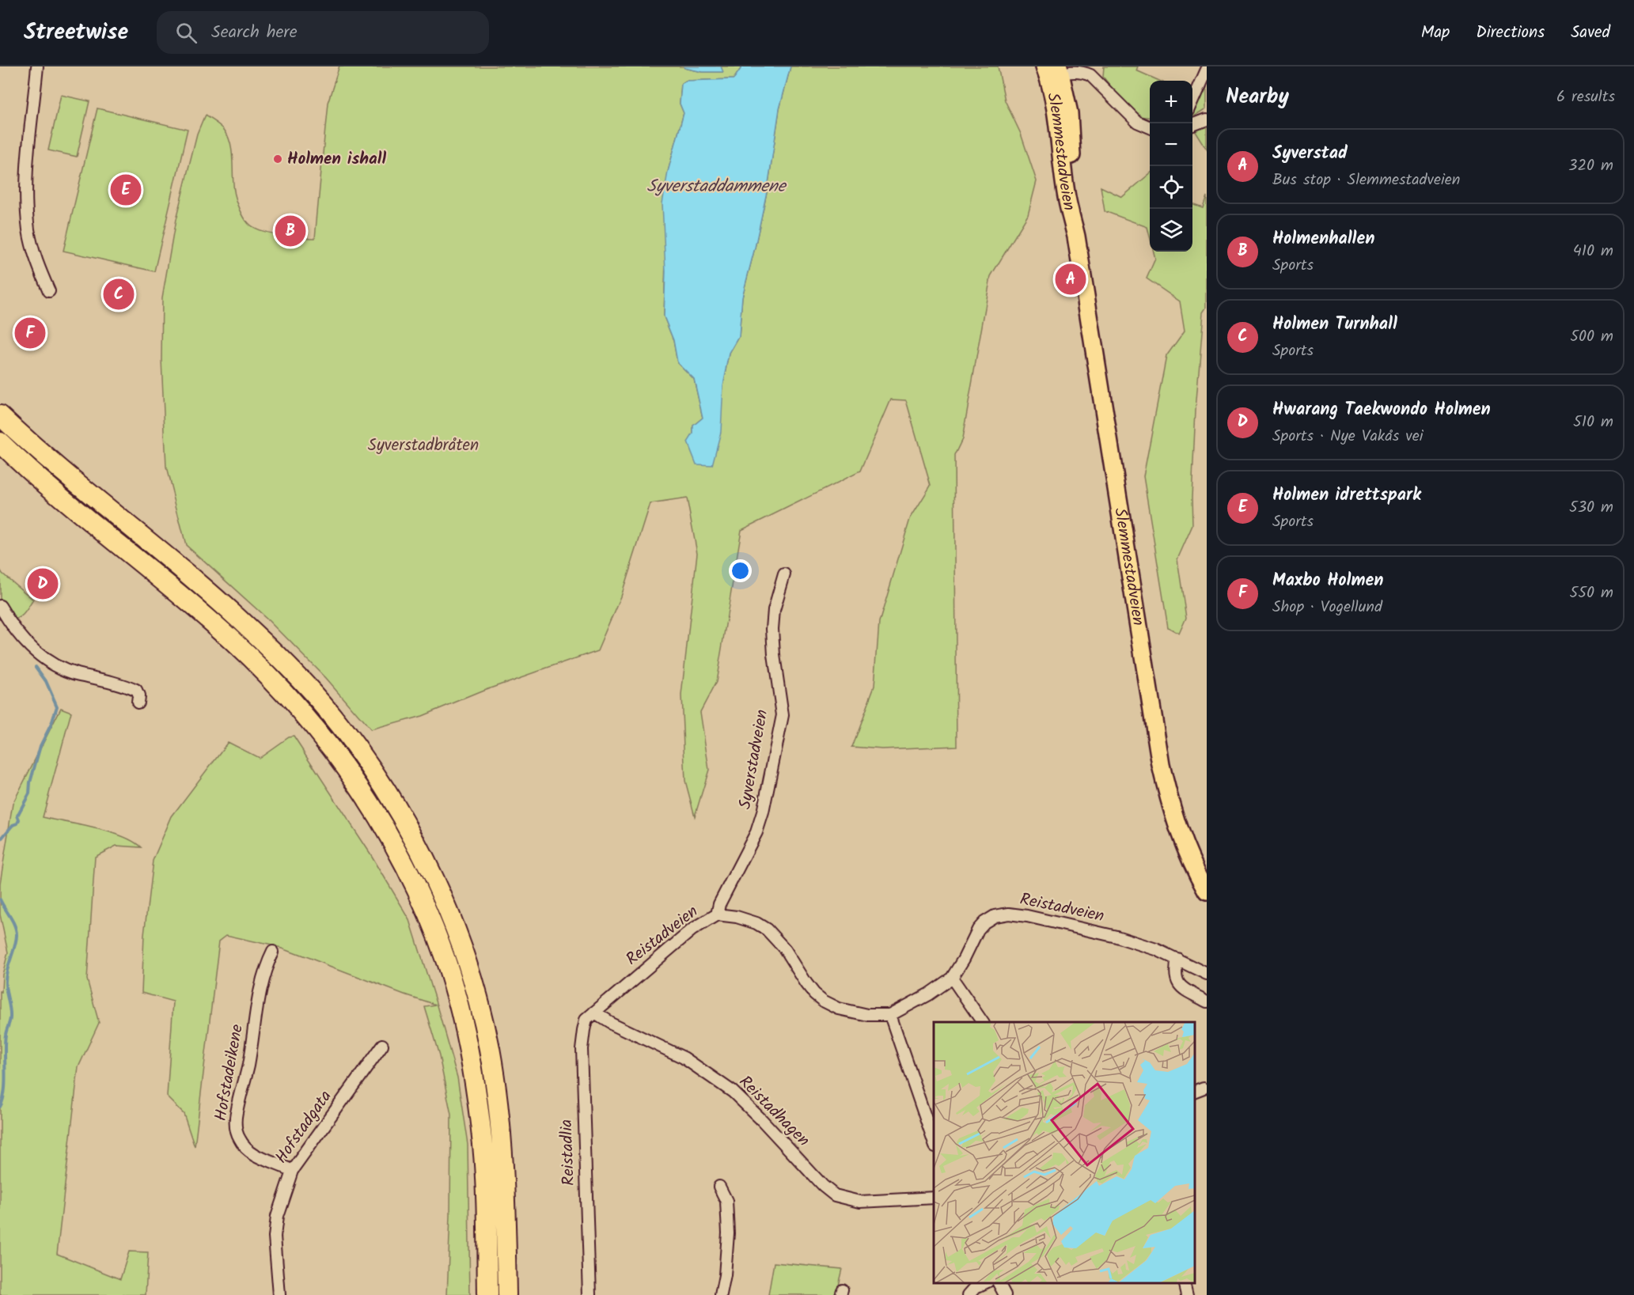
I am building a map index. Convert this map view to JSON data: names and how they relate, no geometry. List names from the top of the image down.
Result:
{
  "streets": {
    "main road": ["Slemmestadveien"],
    "street": [
      "Syverstadveien",
      "Reistadveien",
      "Hofstadeikene",
      "Reistadhagen",
      "Hofstadgata",
      "Reistadlia"
    ]
  },
  "crossings": [
    ["Syverstadveien", "Reistadveien"],
    ["Reistadveien", "Reistadhagen"],
    ["Reistadveien", "Reistadlia"],
    ["Hofstadeikene", "Hofstadgata"],
    ["Reistadhagen", "Reistadlia"]
  ],
  "water": ["Syverstaddammene"],
  "parks": ["Syverstadbråten"],
  "places": ["Holmen ishall"],
  "page": {
    "header": "Streetwise",
    "search": "Search here",
    "nav": ["Map", "Directions", "Saved"],
    "heading": ["Nearby", "6 results"],
    "map_buttons": ["+", "−"],
    "list": [
      {
        "mark": "A",
        "name": "Syverstad",
        "note": "Bus stop · Slemmestadveien",
        "value": "320 m"
      },
      {
        "mark": "B",
        "name": "Holmenhallen",
        "note": "Sports",
        "value": "410 m"
      },
      {
        "mark": "C",
        "name": "Holmen Turnhall",
        "note": "Sports",
        "value": "500 m"
      },
      {
        "mark": "D",
        "name": "Hwarang Taekwondo Holmen",
        "note": "Sports · Nye Vakås vei",
        "value": "510 m"
      },
      {
        "mark": "E",
        "name": "Holmen idrettspark",
        "note": "Sports",
        "value": "530 m"
      },
      {
        "mark": "F",
        "name": "Maxbo Holmen",
        "note": "Shop · Vogellund",
        "value": "550 m"
      }
    ],
    "pins": [
      "E",
      "B",
      "A",
      "C",
      "F",
      "D"
    ]
  }
}
